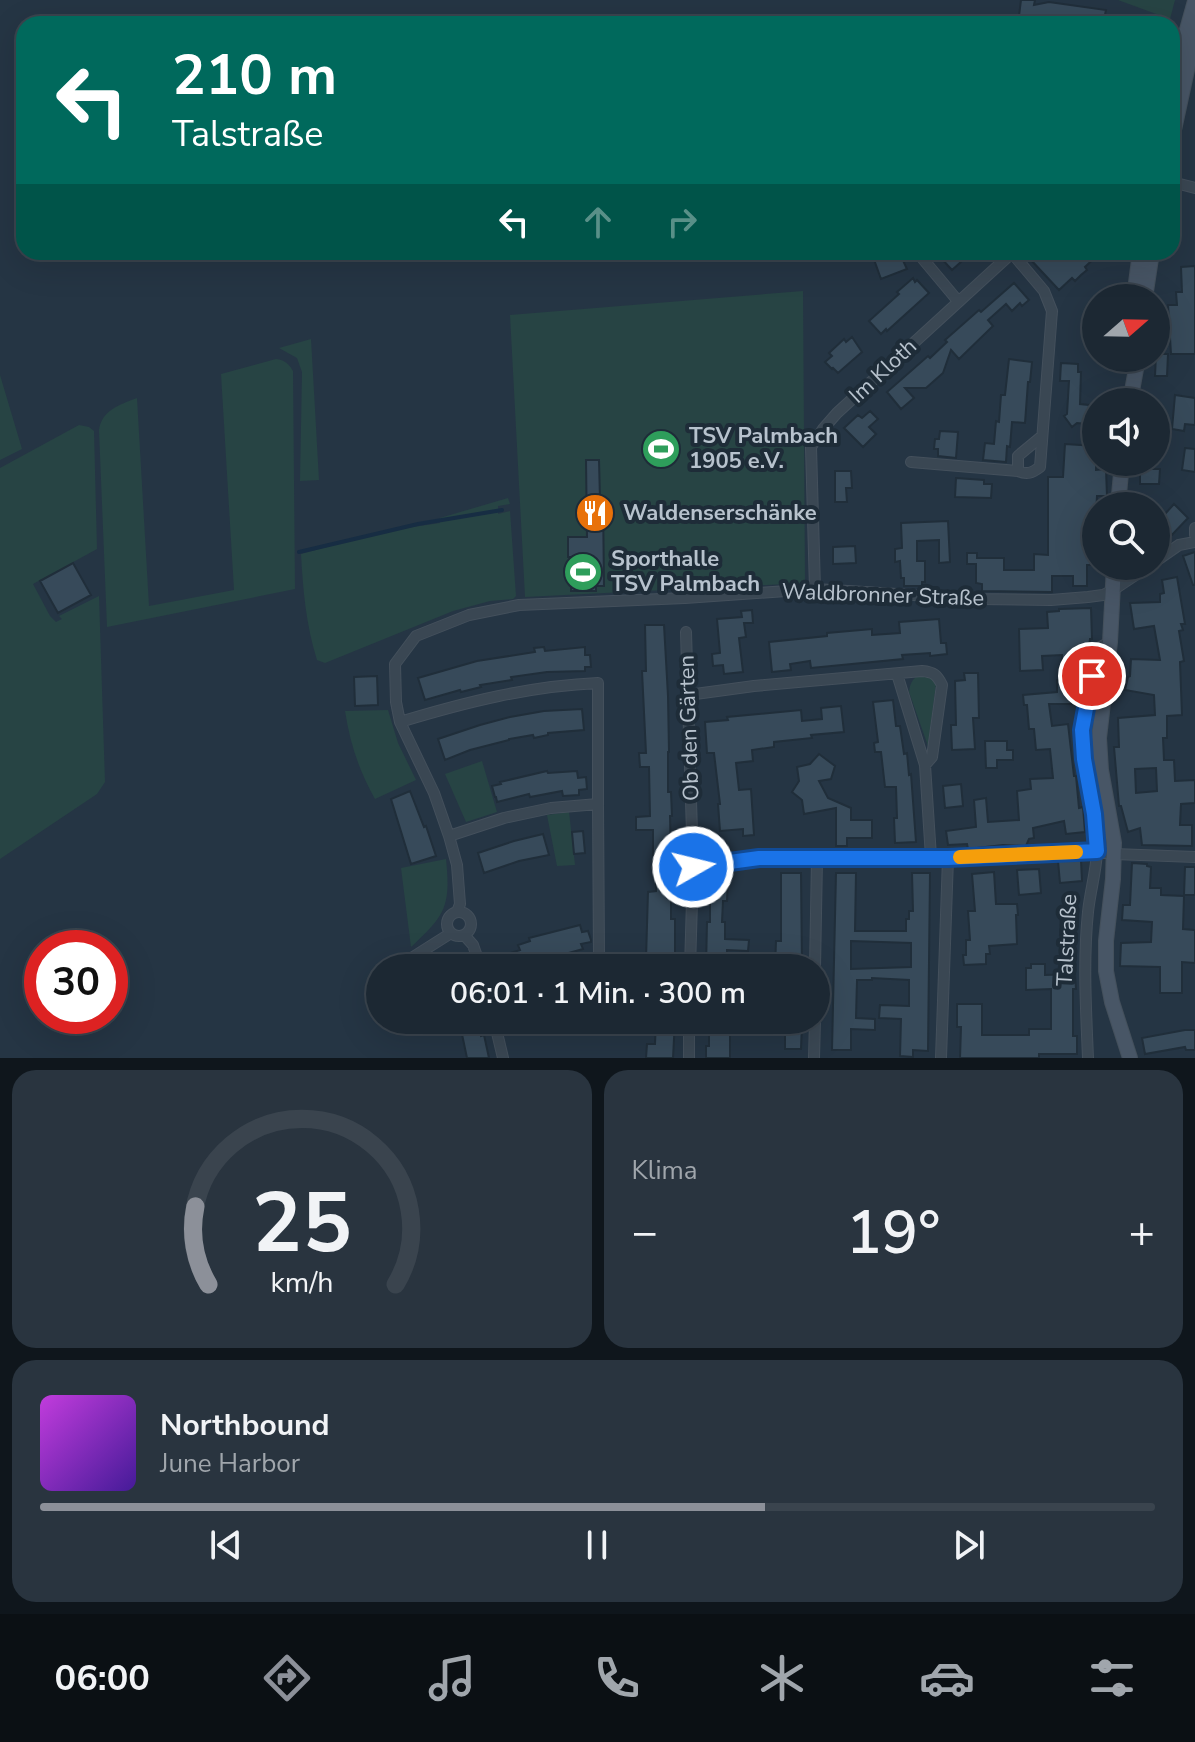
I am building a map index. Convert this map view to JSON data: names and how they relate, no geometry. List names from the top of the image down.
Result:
{
  "streets": {
    "main road": ["Talstraße"],
    "street": ["Im Kloth", "Waldbronner Straße", "Ob den Gärten"]
  },
  "crossings": [
    ["Im Kloth", "Waldbronner Straße"],
    ["Waldbronner Straße", "Talstraße"]
  ],
  "places": {
    "sports": ["TSV Palmbach 1905 e.V.", "Sporthalle TSV Palmbach"],
    "restaurant": ["Waldenserschänke"]
  },
  "north": "right",
  "page": {
    "turn": ["210 m", "Talstraße"],
    "limit": "30",
    "trip": "06:01 · 1 Min. · 300 m",
    "tile": "Klima",
    "heat": ["−", "19°", "+"],
    "song": ["Northbound", "June Harbor"],
    "tabs": "06:00",
    "gauge": ["25", "km/h"]
  }
}
